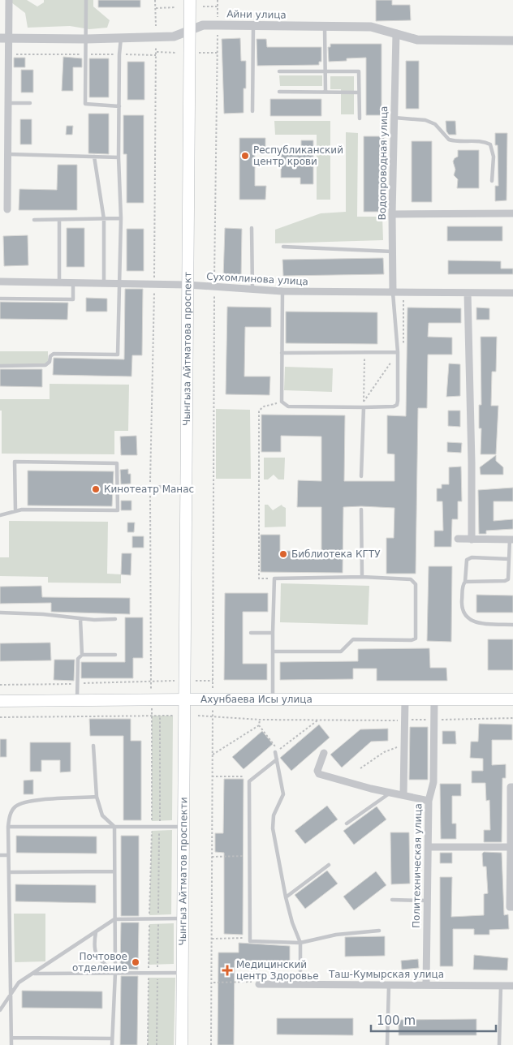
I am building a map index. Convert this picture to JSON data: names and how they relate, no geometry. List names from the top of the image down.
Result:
{
  "streets": {
    "main road": ["Чынгыза Айтматова проспект", "Ахунбаева Исы улица", "Чынгыз Айтматов проспекти"],
    "street": [
      "Айни улица",
      "Водопроводная улица",
      "Сухомлинова улица",
      "Политехническая улица",
      "Таш-Кумырская улица"
    ]
  },
  "crossings": [
    ["Айни улица", "Водопроводная улица"],
    ["Айни улица", "Чынгыза Айтматова проспект"],
    ["Водопроводная улица", "Сухомлинова улица"],
    ["Сухомлинова улица", "Чынгыза Айтматова проспект"],
    ["Чынгыза Айтматова проспект", "Ахунбаева Исы улица"],
    ["Чынгыза Айтматова проспект", "Чынгыз Айтматов проспекти"],
    ["Ахунбаева Исы улица", "Политехническая улица"],
    ["Ахунбаева Исы улица", "Чынгыз Айтматов проспекти"],
    ["Политехническая улица", "Таш-Кумырская улица"]
  ],
  "places": {
    "other": [
      "Республиканский центр крови",
      "Кинотеатр Манас",
      "Библиотека КГТУ",
      "Почтовое отделение"
    ],
    "health": ["Медицинский центр Здоровье"]
  },
  "scale_bar": "100 m"
}
